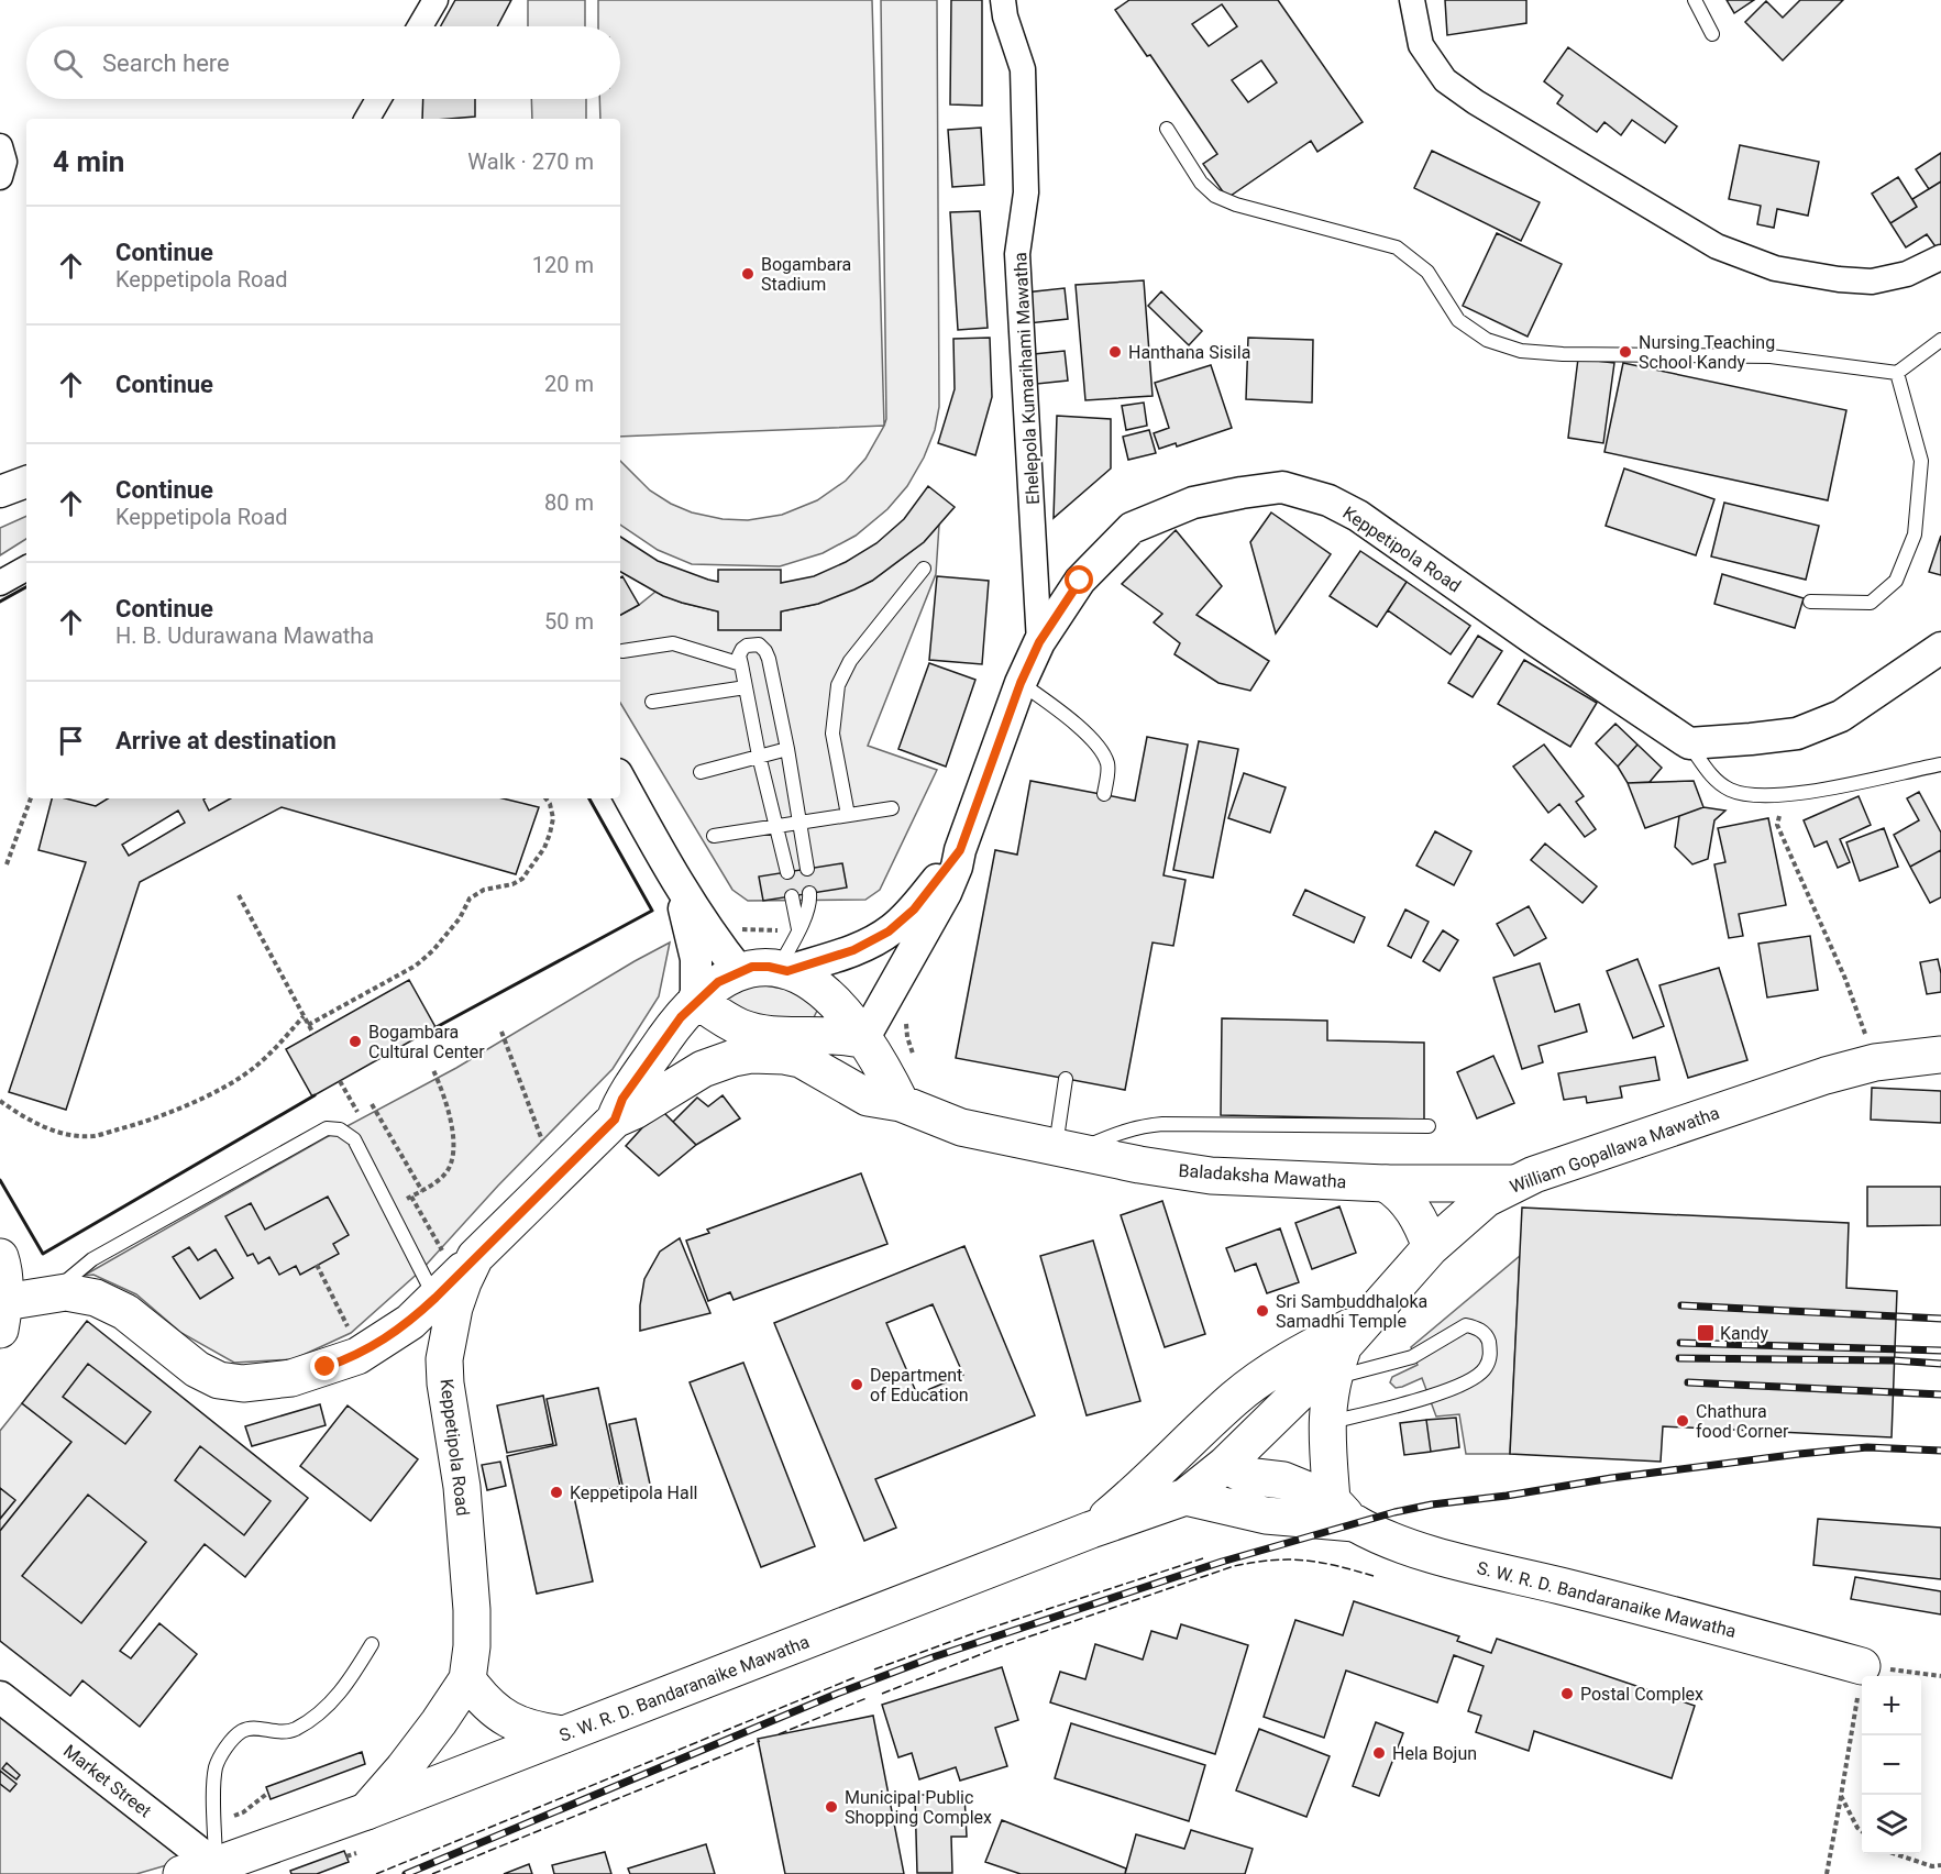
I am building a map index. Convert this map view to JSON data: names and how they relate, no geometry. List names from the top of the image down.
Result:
{
  "streets": {
    "main road": [
      "Keppetipola Road",
      "William Gopallawa Mawatha",
      "Baladaksha Mawatha",
      "S. W. R. D. Bandaranaike Mawatha"
    ],
    "street": ["Ehelepola Kumarihami Mawatha", "Market Street"]
  },
  "crossings": [
    ["Ehelepola Kumarihami Mawatha", "Keppetipola Road"],
    ["Keppetipola Road", "Baladaksha Mawatha"],
    ["Keppetipola Road", "S. W. R. D. Bandaranaike Mawatha"],
    ["William Gopallawa Mawatha", "Baladaksha Mawatha"],
    ["William Gopallawa Mawatha", "S. W. R. D. Bandaranaike Mawatha"],
    ["S. W. R. D. Bandaranaike Mawatha", "Market Street"]
  ],
  "places": {
    "other": [
      "Bogambara Stadium",
      "Hanthana Sisila",
      "Nursing Teaching School Kandy",
      "Bogambara Cultural Center",
      "Sri Sambuddhaloka Samadhi Temple",
      "Department of Education",
      "Chathura food Corner",
      "Keppetipola Hall",
      "Postal Complex",
      "Hela Bojun",
      "Municipal Public Shopping Complex"
    ],
    "transit": ["Kandy"]
  },
  "page": {
    "search": "Search here",
    "heading": ["4 min", "Walk · 270 m"],
    "list": [
      ["Continue", "Keppetipola Road", "120 m"],
      ["Continue", "20 m"],
      ["Continue", "Keppetipola Road", "80 m"],
      ["Continue", "H. B. Udurawana Mawatha", "50 m"],
      "Arrive at destination"
    ],
    "map_buttons": ["+", "−"]
  }
}
